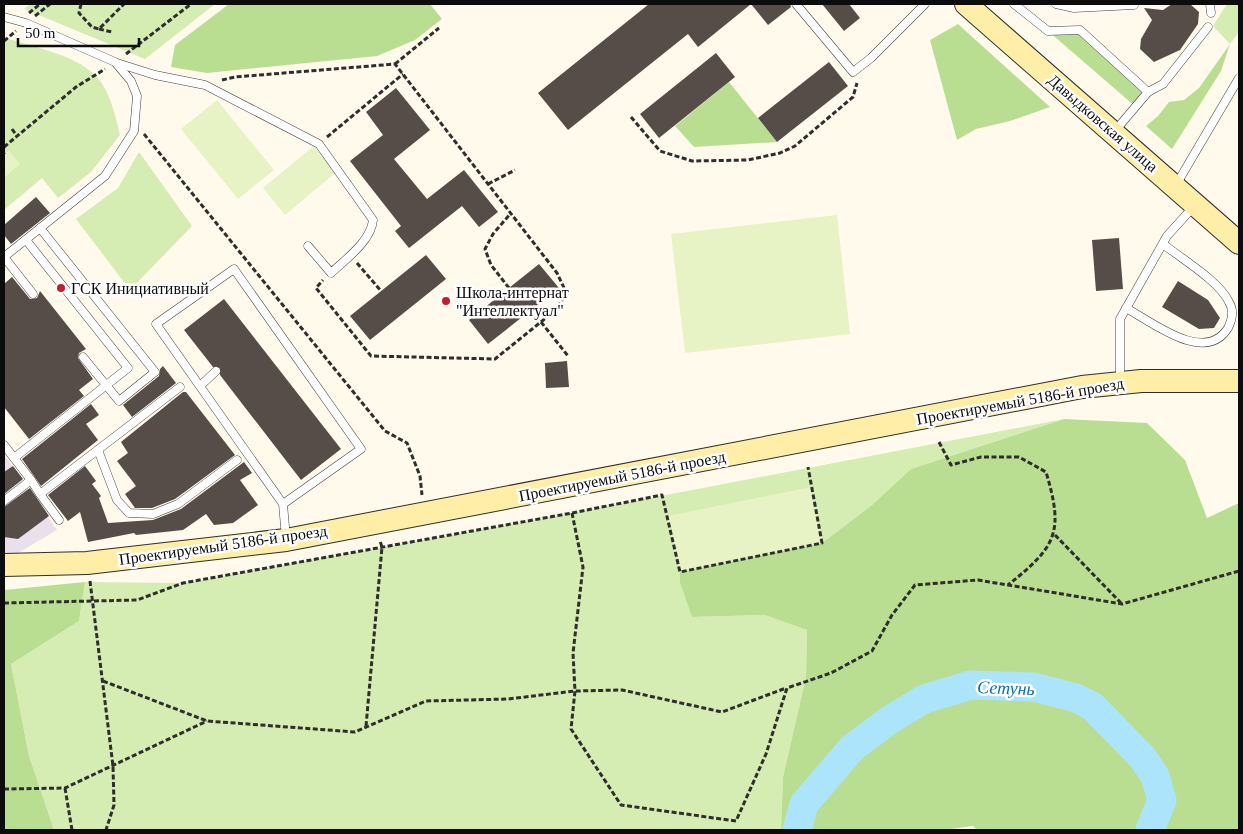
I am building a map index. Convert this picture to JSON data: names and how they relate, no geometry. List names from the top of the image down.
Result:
{
  "streets": {
    "street": ["Давыдковская улица", "Проектируемый 5186-й проезд"]
  },
  "water": ["Сетунь"],
  "places": ["ГСК Инициативный", "Школа-интернат \"Интеллектуал\""],
  "scale_bar": "50 m"
}
